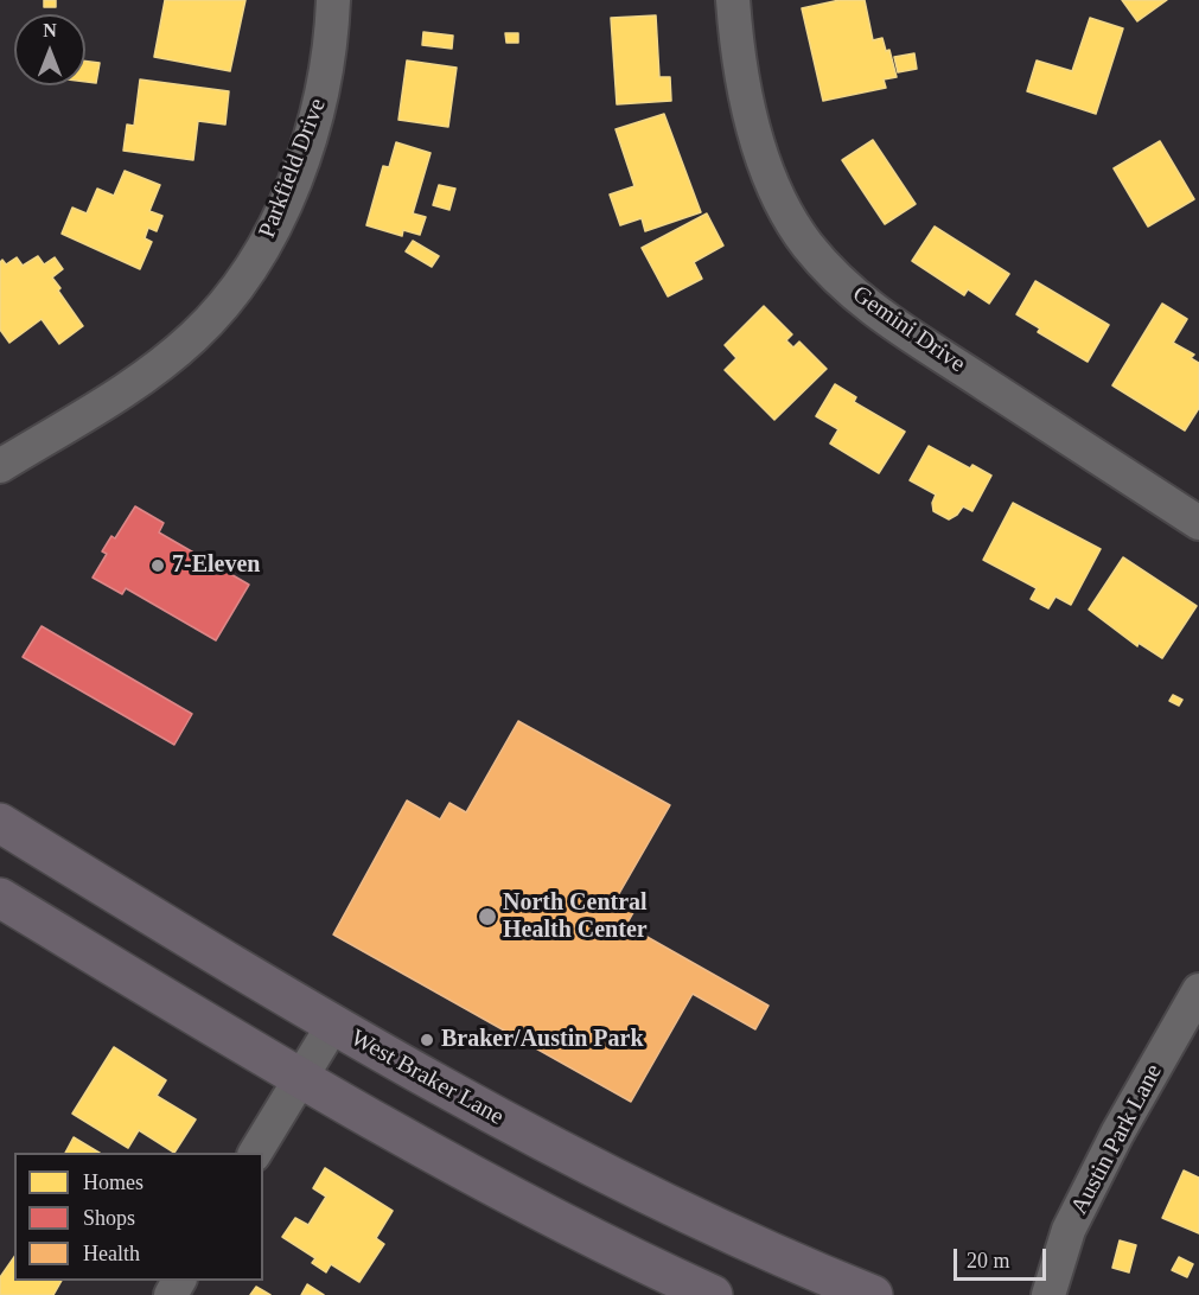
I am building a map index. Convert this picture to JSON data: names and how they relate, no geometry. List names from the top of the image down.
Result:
{
  "streets": {
    "main road": ["West Braker Lane"],
    "street": ["Parkfield Drive", "Gemini Drive", "Austin Park Lane"]
  },
  "places": ["7-Eleven", "North Central Health Center", "Braker/Austin Park"],
  "legend": ["Homes", "Shops", "Health"],
  "scale_bar": "20 m",
  "north": "top"
}
